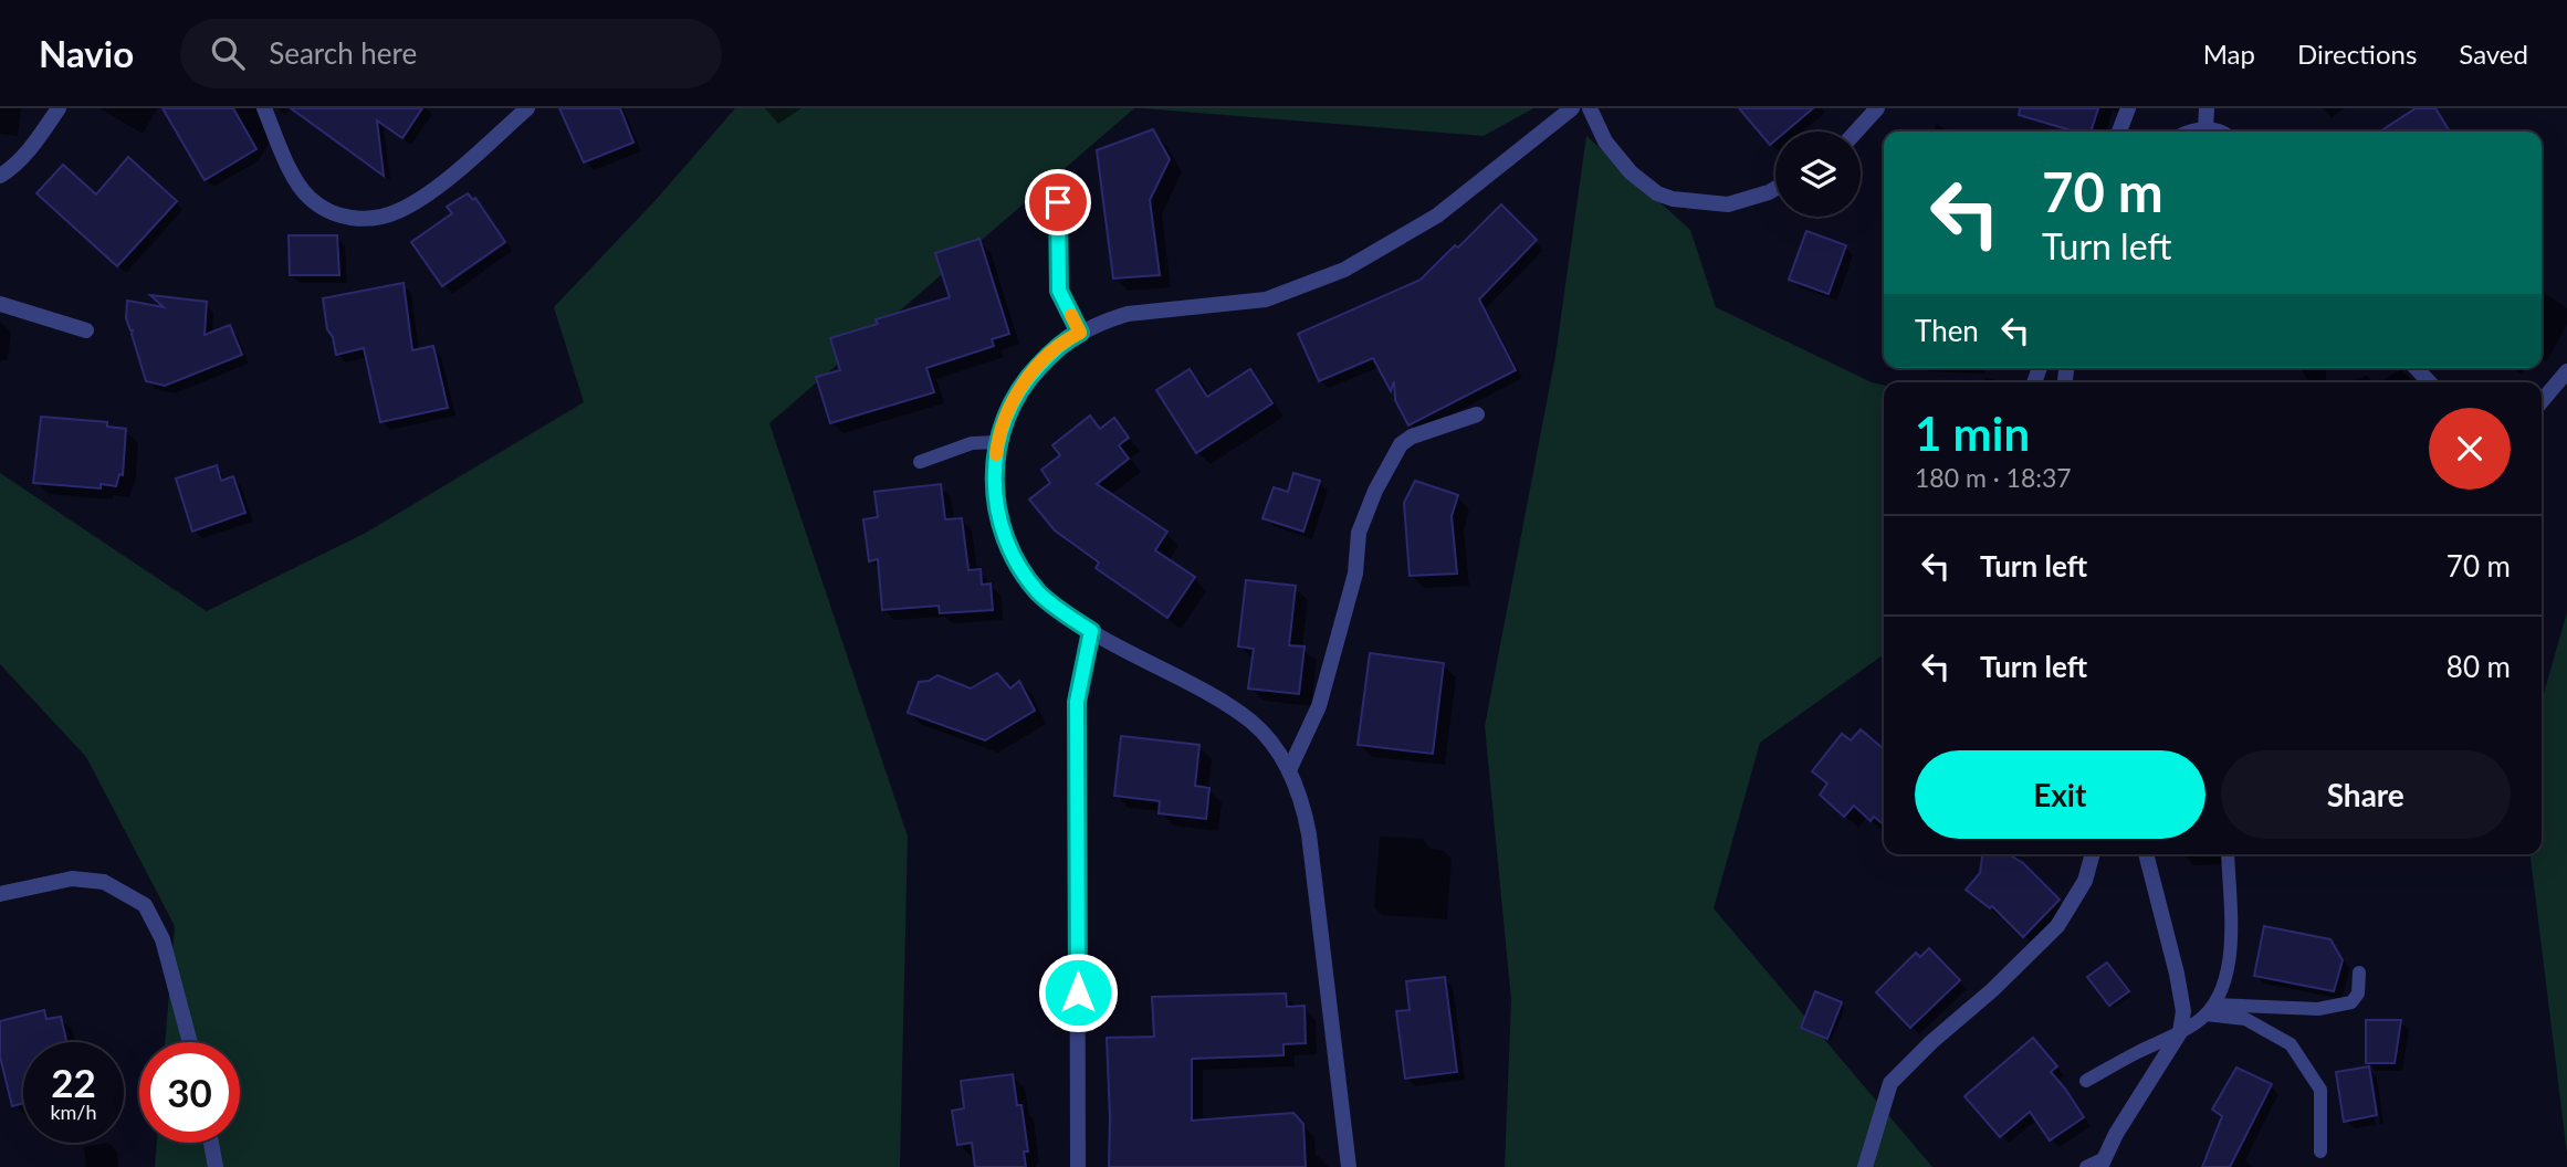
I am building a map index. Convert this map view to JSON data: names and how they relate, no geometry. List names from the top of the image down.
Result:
{
  "page": {
    "header": "Navio",
    "search": "Search here",
    "nav": ["Map", "Directions", "Saved"],
    "turn": ["70 m", "Turn left"],
    "then": "Then",
    "heading": ["1 min", "180 m · 18:37"],
    "list": [
      {
        "name": "Turn left",
        "value": "70 m"
      },
      {
        "name": "Turn left",
        "value": "80 m"
      }
    ],
    "buttons": ["Exit", "Share"],
    "speed": "22 km/h",
    "limit": "30"
  }
}
